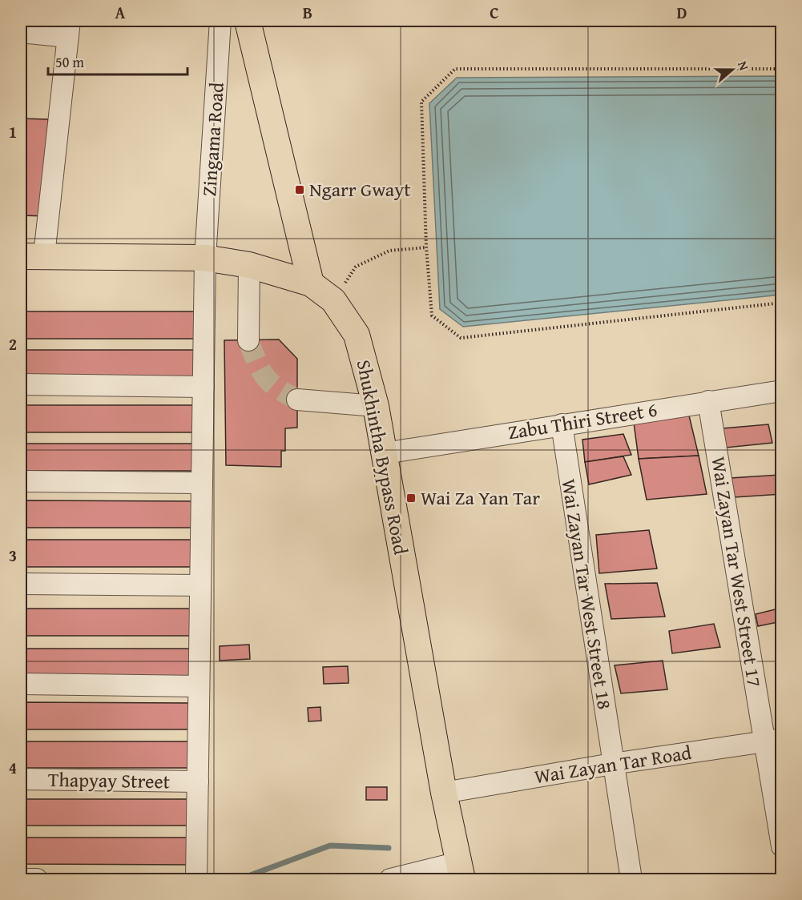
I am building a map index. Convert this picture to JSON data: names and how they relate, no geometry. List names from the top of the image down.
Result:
{
  "streets": {
    "main road": ["Shukhintha Bypass Road"],
    "street": [
      "Zingama Road",
      "Zabu Thiri Street 6",
      "Wai Zayan Tar West Street 17",
      "Wai Zayan Tar West Street 18",
      "Wai Zayan Tar Road",
      "Thapyay Street"
    ]
  },
  "crossings": [
    ["Zingama Road", "Shukhintha Bypass Road"],
    ["Zingama Road", "Thapyay Street"],
    ["Zabu Thiri Street 6", "Shukhintha Bypass Road"],
    ["Zabu Thiri Street 6", "Wai Zayan Tar West Street 17"],
    ["Zabu Thiri Street 6", "Wai Zayan Tar West Street 18"],
    ["Shukhintha Bypass Road", "Wai Zayan Tar Road"],
    ["Wai Zayan Tar West Street 17", "Wai Zayan Tar Road"],
    ["Wai Zayan Tar West Street 18", "Wai Zayan Tar Road"]
  ],
  "places": {
    "transit": ["Ngarr Gwayt", "Wai Za Yan Tar"]
  },
  "scale_bar": "50 m",
  "north": "right",
  "grid": {
    "columns": [
      "A",
      "B",
      "C",
      "D"
    ],
    "rows": [
      "1",
      "2",
      "3",
      "4"
    ]
  }
}
